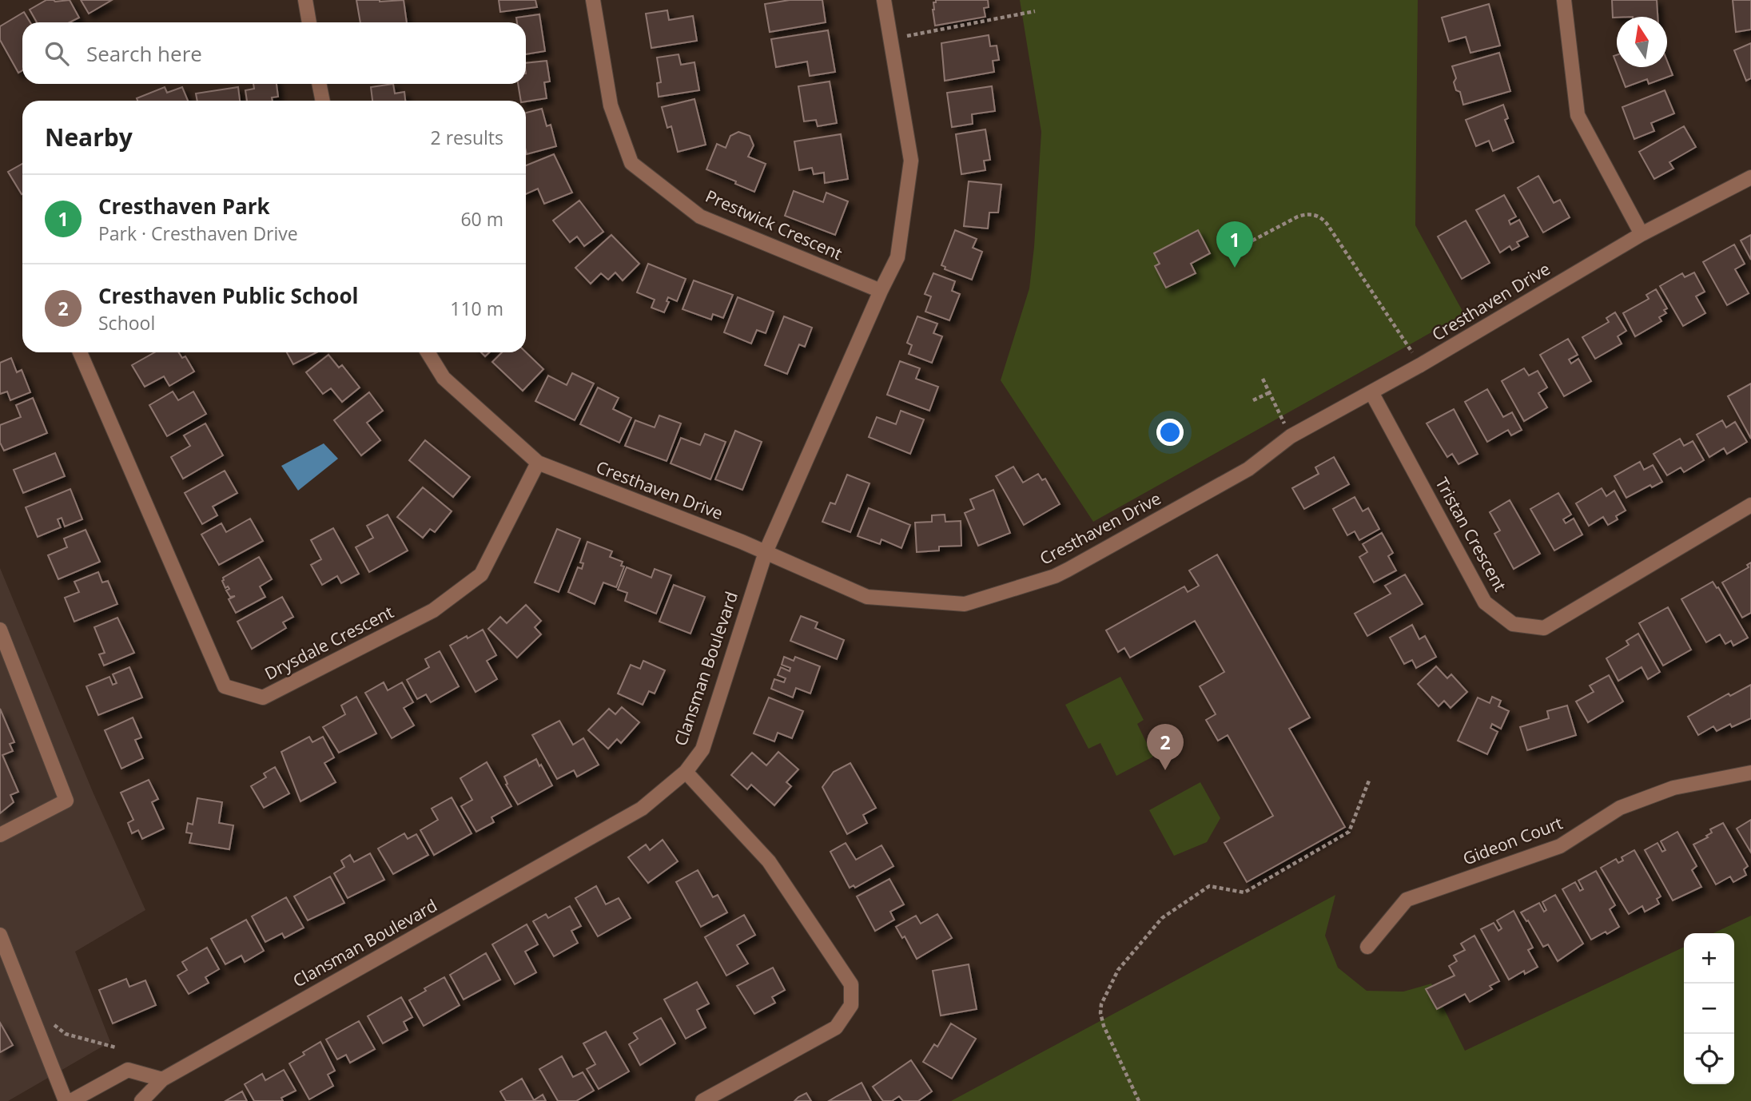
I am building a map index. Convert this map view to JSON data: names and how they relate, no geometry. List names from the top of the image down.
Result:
{
  "streets": {
    "street": [
      "Prestwick Crescent",
      "Cresthaven Drive",
      "Tristan Crescent",
      "Drysdale Crescent",
      "Clansman Boulevard",
      "Gideon Court"
    ]
  },
  "crossings": [
    ["Prestwick Crescent", "Clansman Boulevard"],
    ["Cresthaven Drive", "Tristan Crescent"],
    ["Cresthaven Drive", "Drysdale Crescent"],
    ["Cresthaven Drive", "Clansman Boulevard"]
  ],
  "north": "top",
  "page": {
    "search": "Search here",
    "heading": ["Nearby", "2 results"],
    "list": [
      {
        "mark": "1",
        "name": "Cresthaven Park",
        "note": "Park · Cresthaven Drive",
        "value": "60 m"
      },
      {
        "mark": "2",
        "name": "Cresthaven Public School",
        "note": "School",
        "value": "110 m"
      }
    ],
    "pins": ["1", "2"],
    "map_buttons": ["+", "−"]
  }
}
